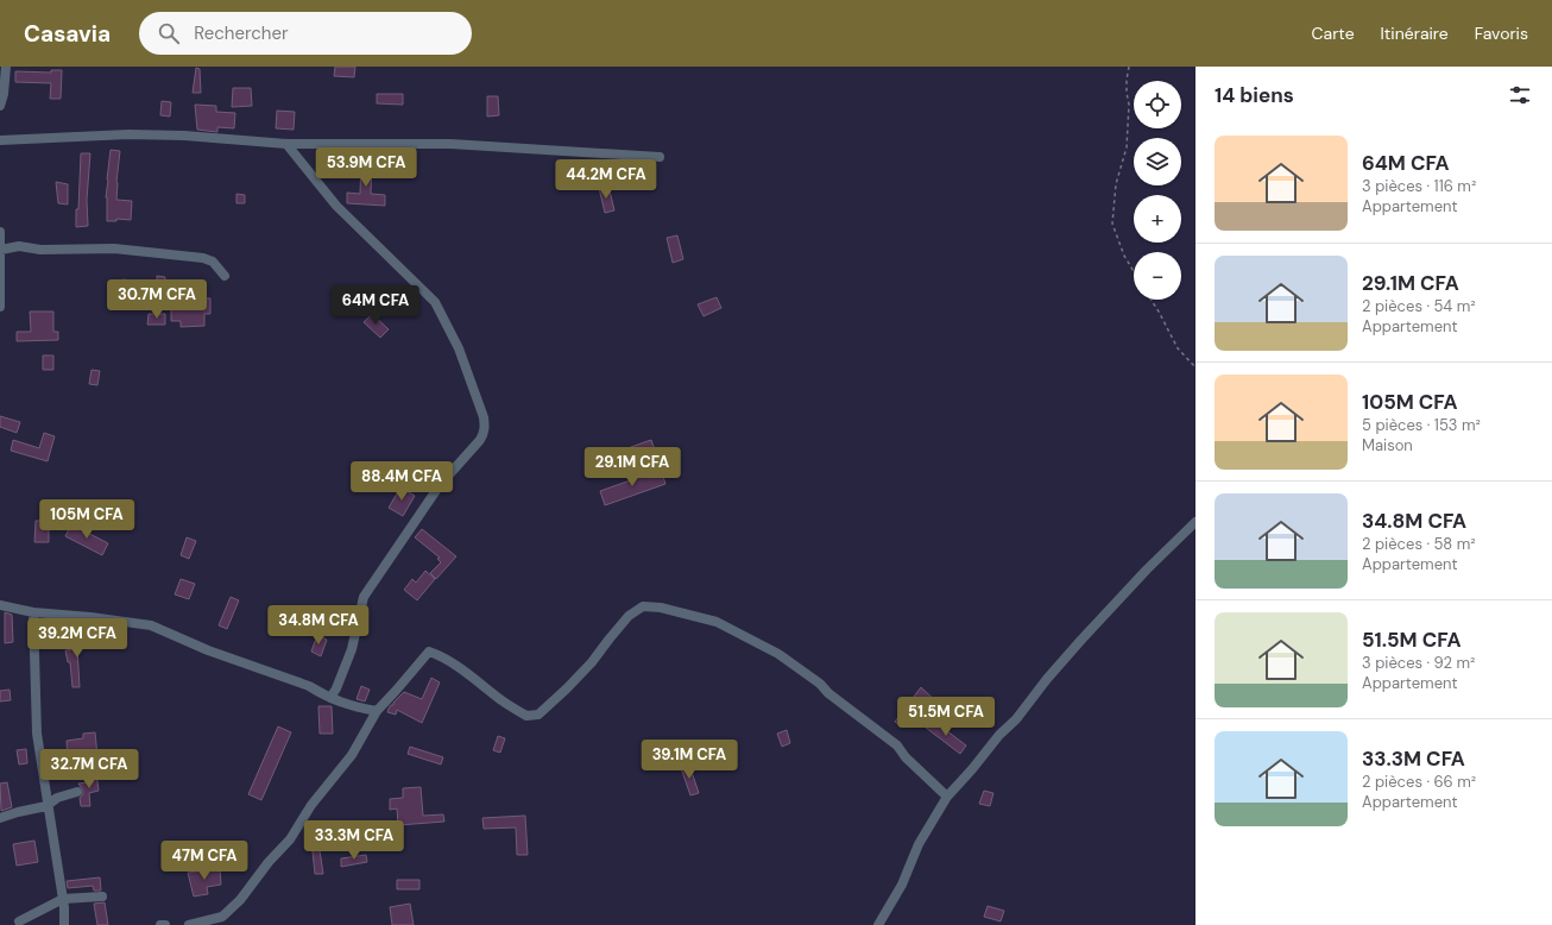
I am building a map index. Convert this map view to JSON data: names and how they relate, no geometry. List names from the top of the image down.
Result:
{
  "page": {
    "header": "Casavia",
    "search": "Rechercher",
    "nav": ["Carte", "Itinéraire", "Favoris"],
    "heading": "14 biens",
    "map_buttons": ["+", "−"],
    "list": [
      {
        "name": "64M CFA",
        "note": "3 pièces · 116 m² · Appartement"
      },
      {
        "name": "29.1M CFA",
        "note": "2 pièces · 54 m² · Appartement"
      },
      {
        "name": "105M CFA",
        "note": "5 pièces · 153 m² · Maison"
      },
      {
        "name": "34.8M CFA",
        "note": "2 pièces · 58 m² · Appartement"
      },
      {
        "name": "51.5M CFA",
        "note": "3 pièces · 92 m² · Appartement"
      },
      {
        "name": "33.3M CFA",
        "note": "2 pièces · 66 m² · Appartement"
      }
    ],
    "price": [
      "53.9M CFA",
      "44.2M CFA",
      "30.7M CFA",
      "64M CFA",
      "29.1M CFA",
      "88.4M CFA",
      "105M CFA",
      "34.8M CFA",
      "39.2M CFA",
      "51.5M CFA",
      "39.1M CFA",
      "32.7M CFA",
      "33.3M CFA",
      "47M CFA"
    ]
  }
}
